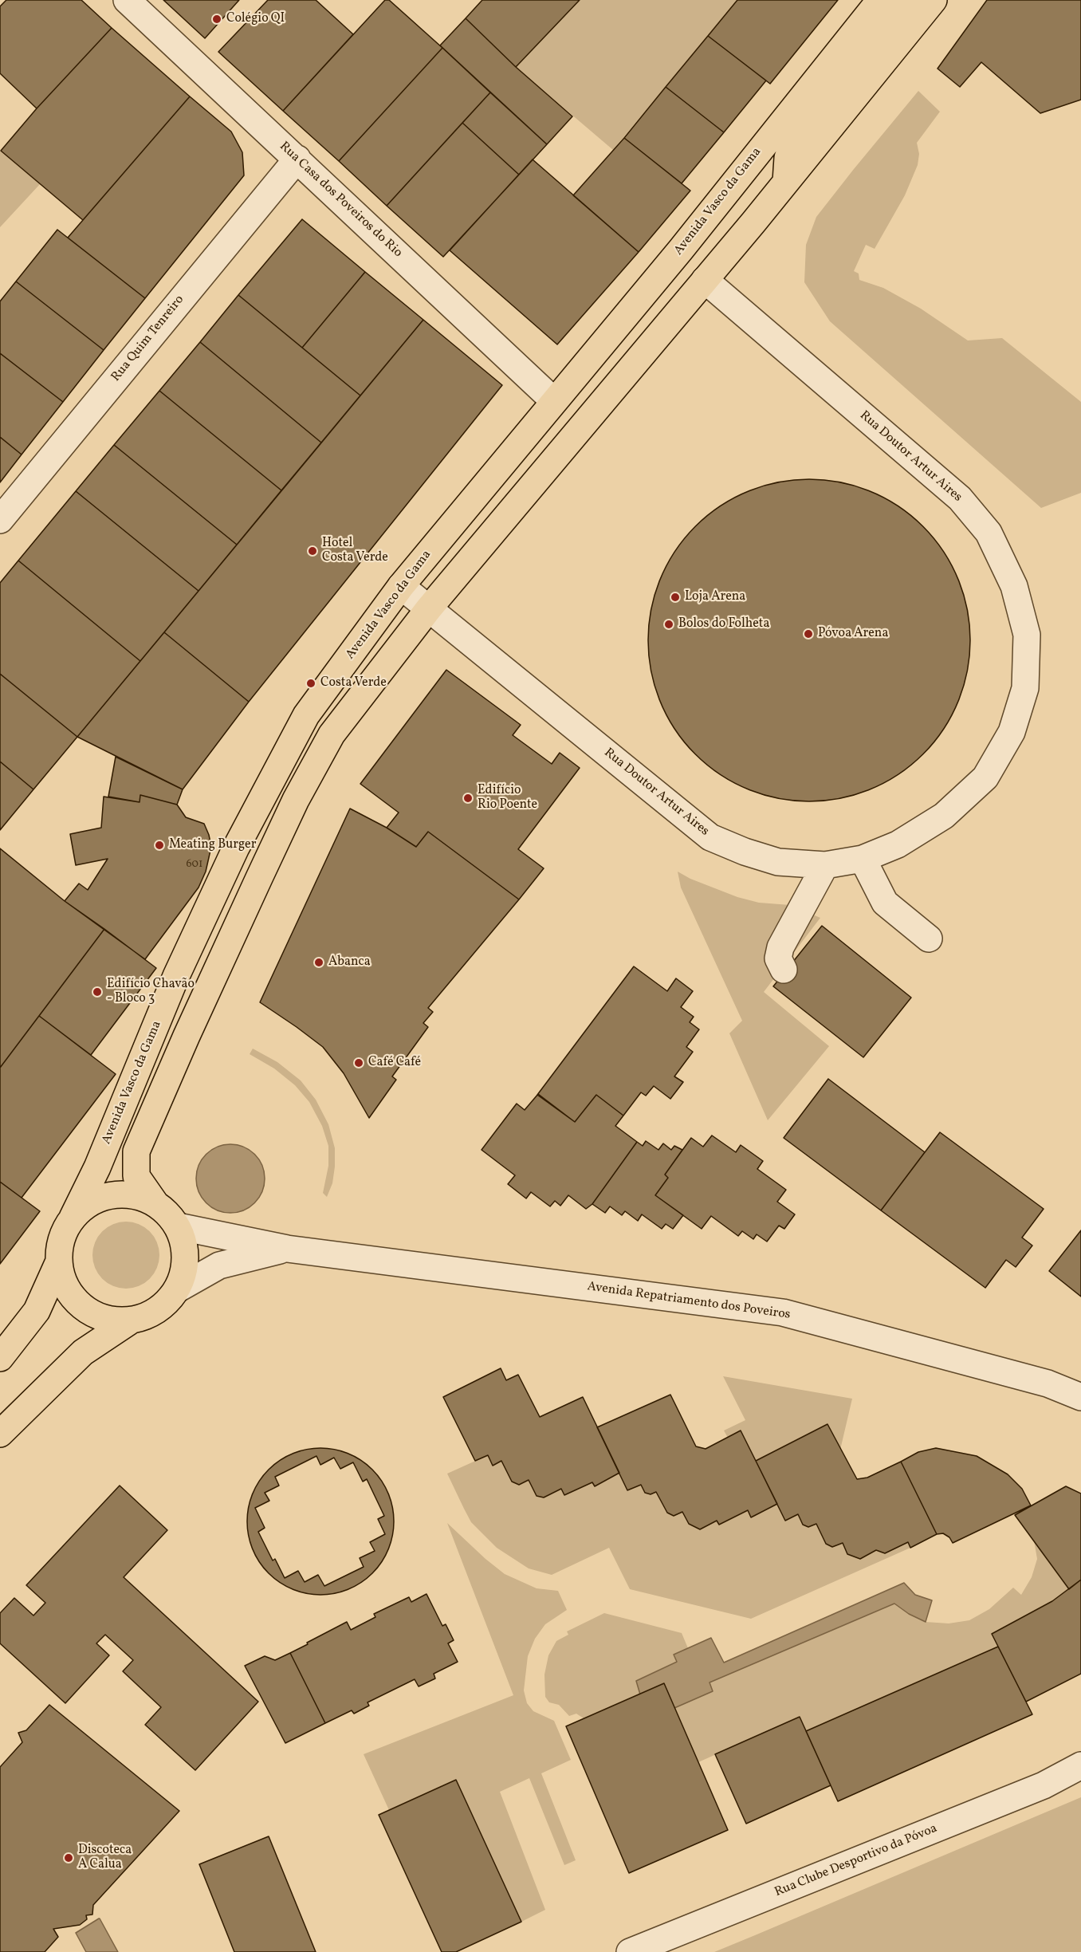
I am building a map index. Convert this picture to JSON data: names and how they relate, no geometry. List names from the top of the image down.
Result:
{
  "streets": {
    "main road": ["Avenida Vasco da Gama"],
    "street": [
      "Rua Casa dos Poveiros do Rio",
      "Rua Quim Tenreiro",
      "Rua Doutor Artur Aires",
      "Avenida Repatriamento dos Poveiros",
      "Rua Clube Desportivo da Póvoa"
    ]
  },
  "crossings": [
    ["Rua Casa dos Poveiros do Rio", "Avenida Vasco da Gama"],
    ["Rua Casa dos Poveiros do Rio", "Rua Quim Tenreiro"],
    ["Avenida Vasco da Gama", "Rua Doutor Artur Aires"],
    ["Avenida Vasco da Gama", "Avenida Repatriamento dos Poveiros"]
  ],
  "places": [
    "Colégio QI",
    "Hotel Costa Verde",
    "Loja Arena",
    "Bolos do Folheta",
    "Póvoa Arena",
    "Costa Verde",
    "Edifício Rio Poente",
    "Meating Burger",
    "Abanca",
    "Edifício Chavão - Bloco 3",
    "Café Café",
    "Discoteca A Calua"
  ],
  "house_numbers": ["601"]
}
